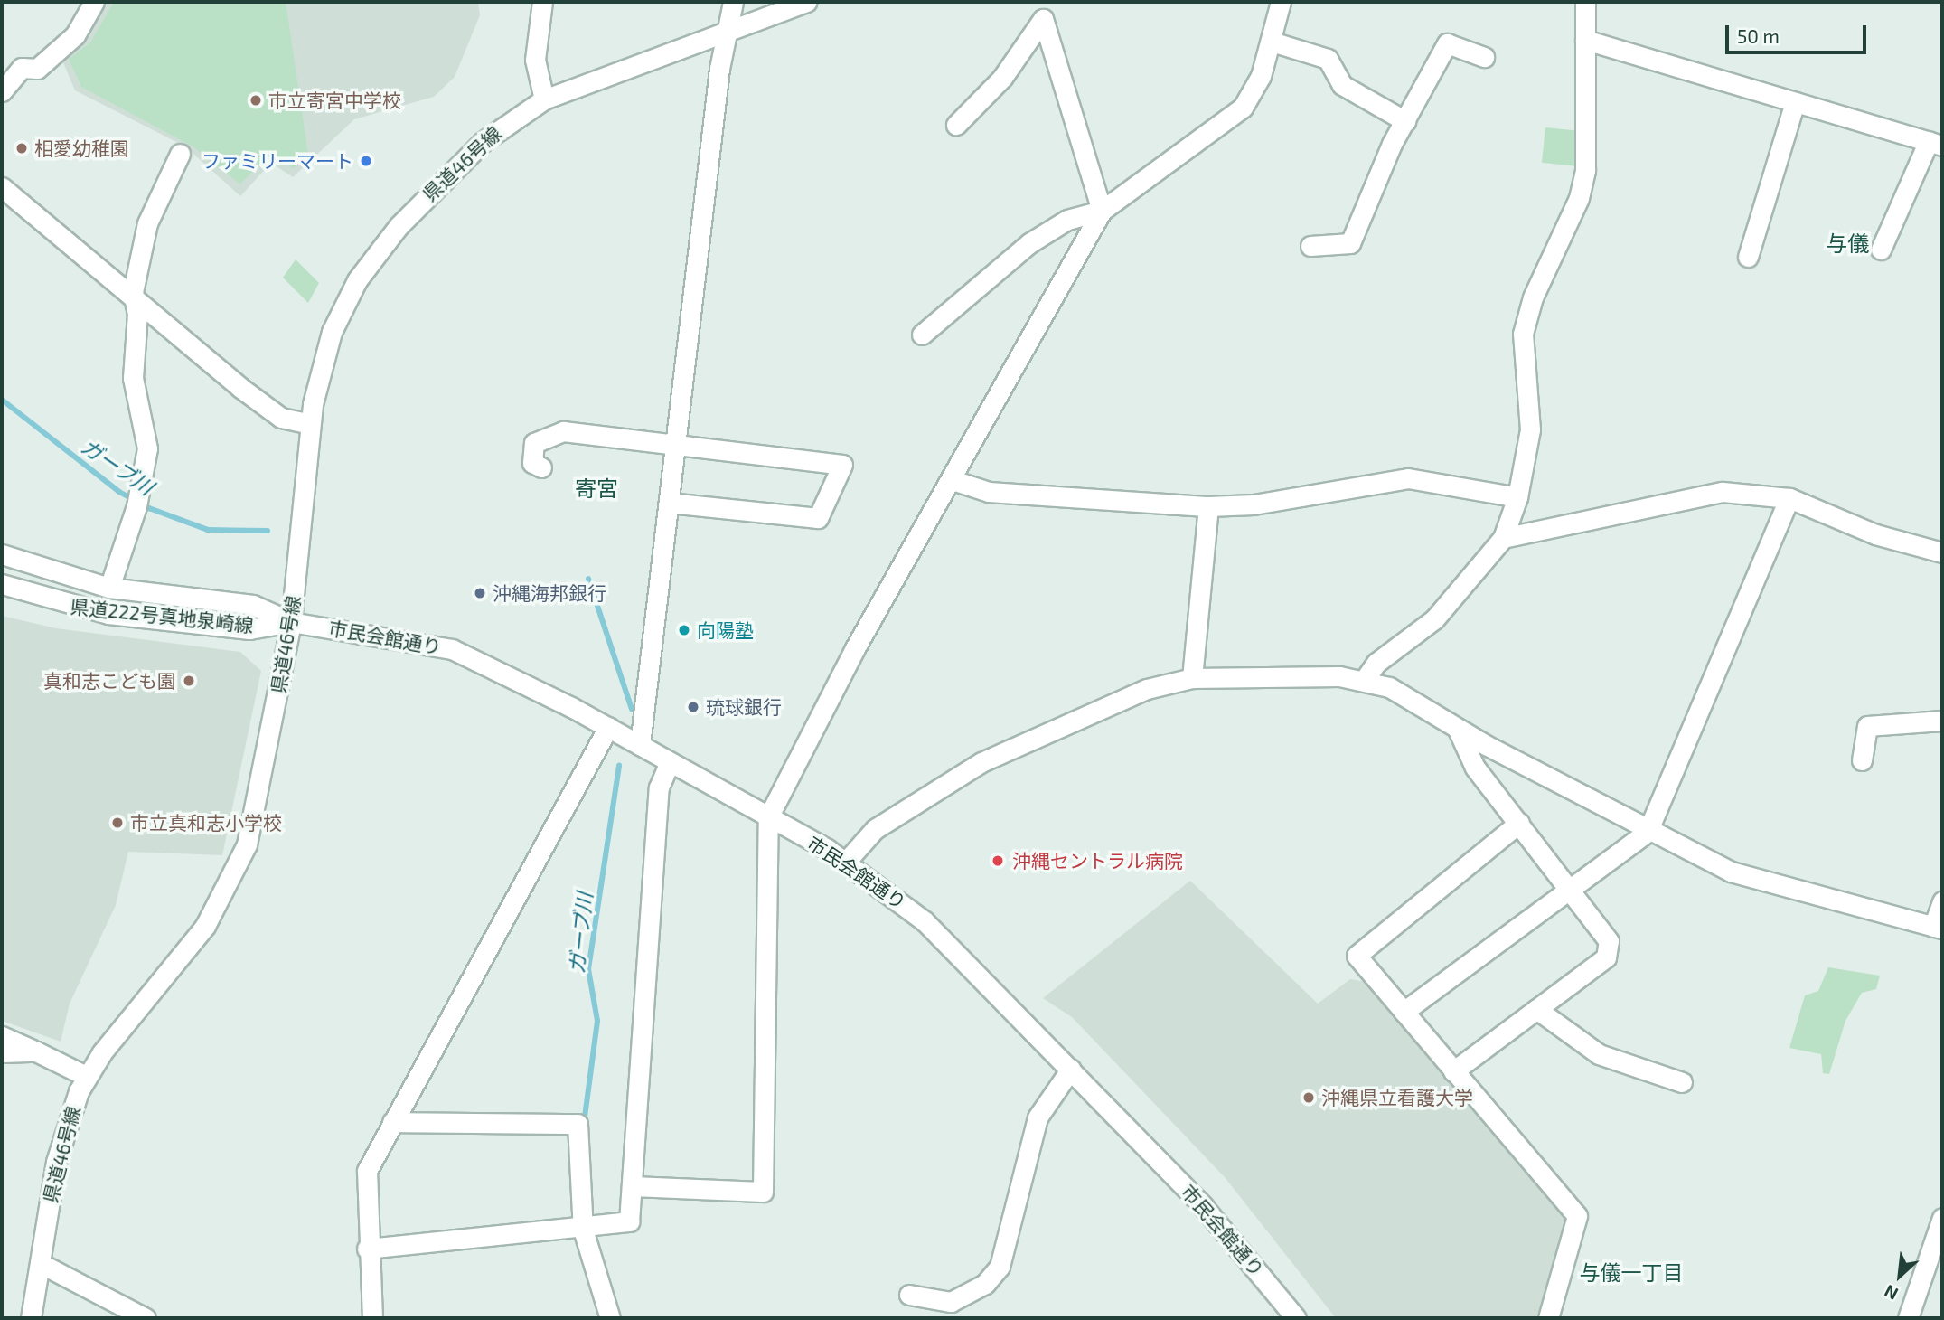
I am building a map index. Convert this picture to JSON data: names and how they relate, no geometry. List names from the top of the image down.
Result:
{
  "streets": {
    "street": ["県道46号線", "県道222号真地泉崎線", "市民会館通り"]
  },
  "crossings": [
    ["県道46号線", "県道222号真地泉崎線"],
    ["県道46号線", "市民会館通り"],
    ["県道222号真地泉崎線", "市民会館通り"]
  ],
  "districts": ["与儀", "寄宮", "与儀一丁目"],
  "water": ["ガーブ川"],
  "places": [
    "市立寄宮中学校",
    "相愛幼稚園",
    "ファミリーマート",
    "沖縄海邦銀行",
    "向陽塾",
    "真和志こども園",
    "琉球銀行",
    "市立真和志小学校",
    "沖縄セントラル病院",
    "沖縄県立看護大学"
  ],
  "scale_bar": "50 m",
  "north": "bottom left"
}
